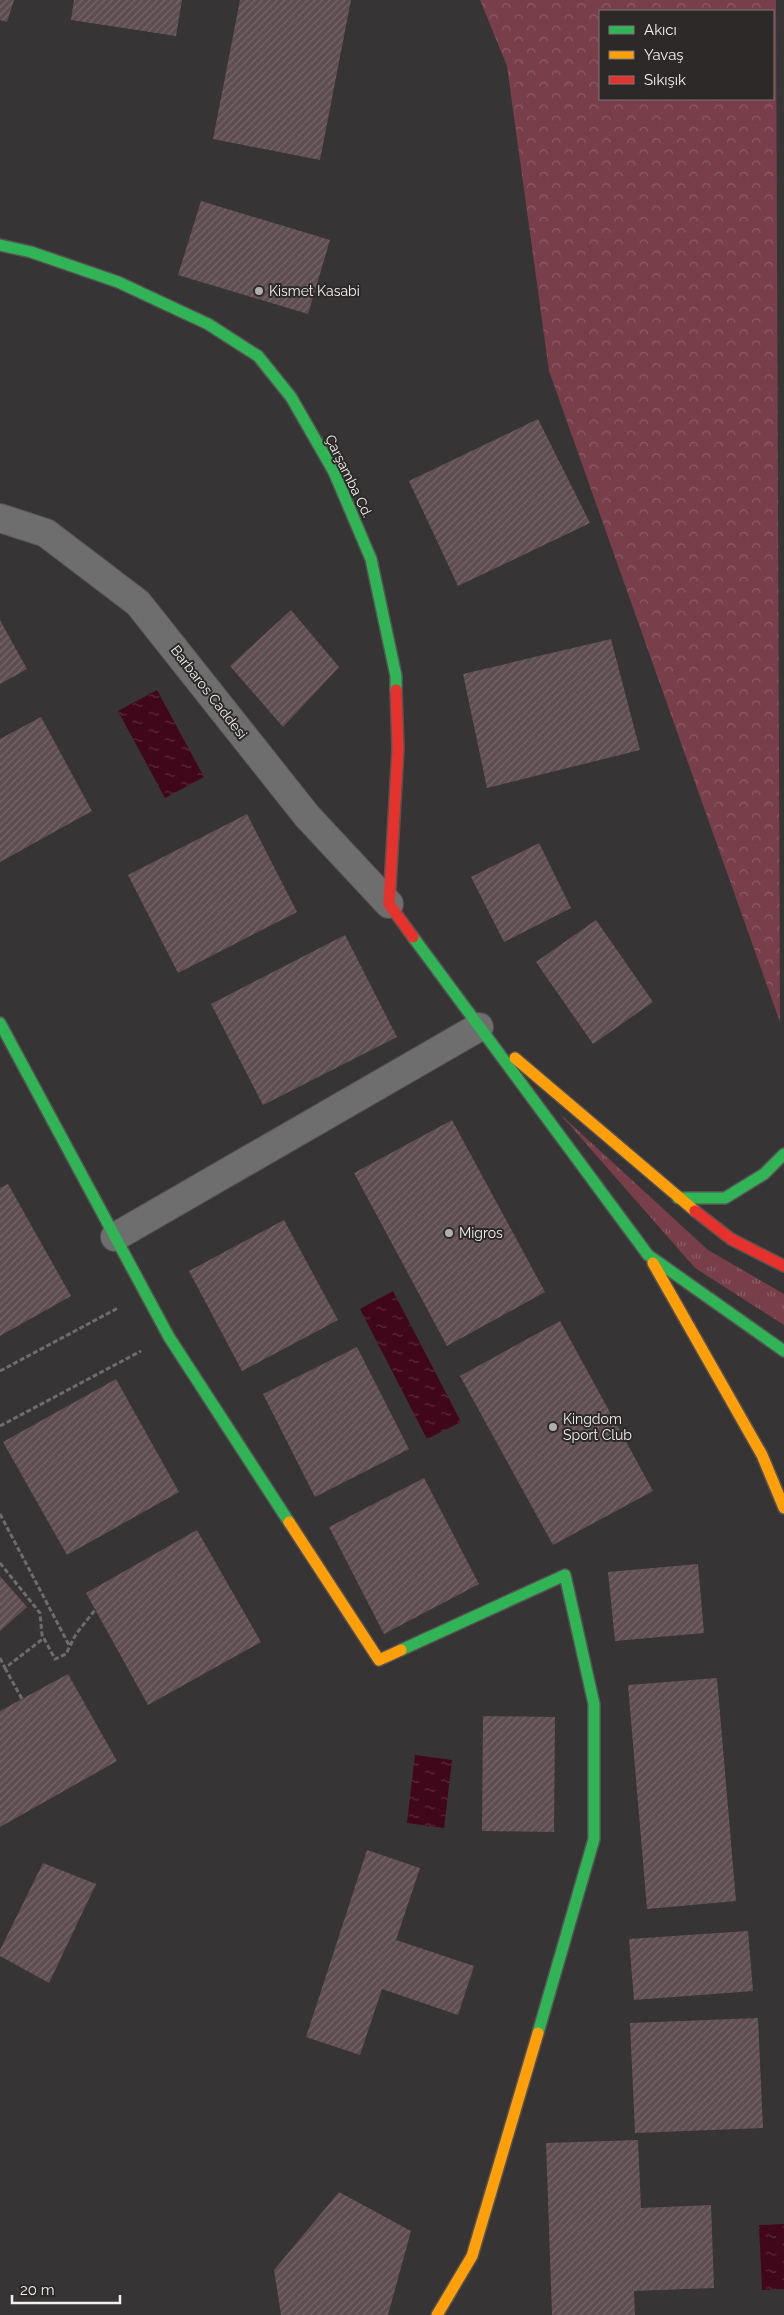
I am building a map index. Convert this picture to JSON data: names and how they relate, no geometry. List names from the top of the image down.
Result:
{
  "streets": {
    "street": ["Çarşamba Cd.", "Barbaros Caddesi"]
  },
  "crossings": [
    ["Çarşamba Cd.", "Barbaros Caddesi"]
  ],
  "places": ["Kismet Kasabi", "Migros", "Kingdom Sport Club"],
  "legend": ["Akıcı", "Yavaş", "Sıkışık"],
  "scale_bar": "20 m"
}
